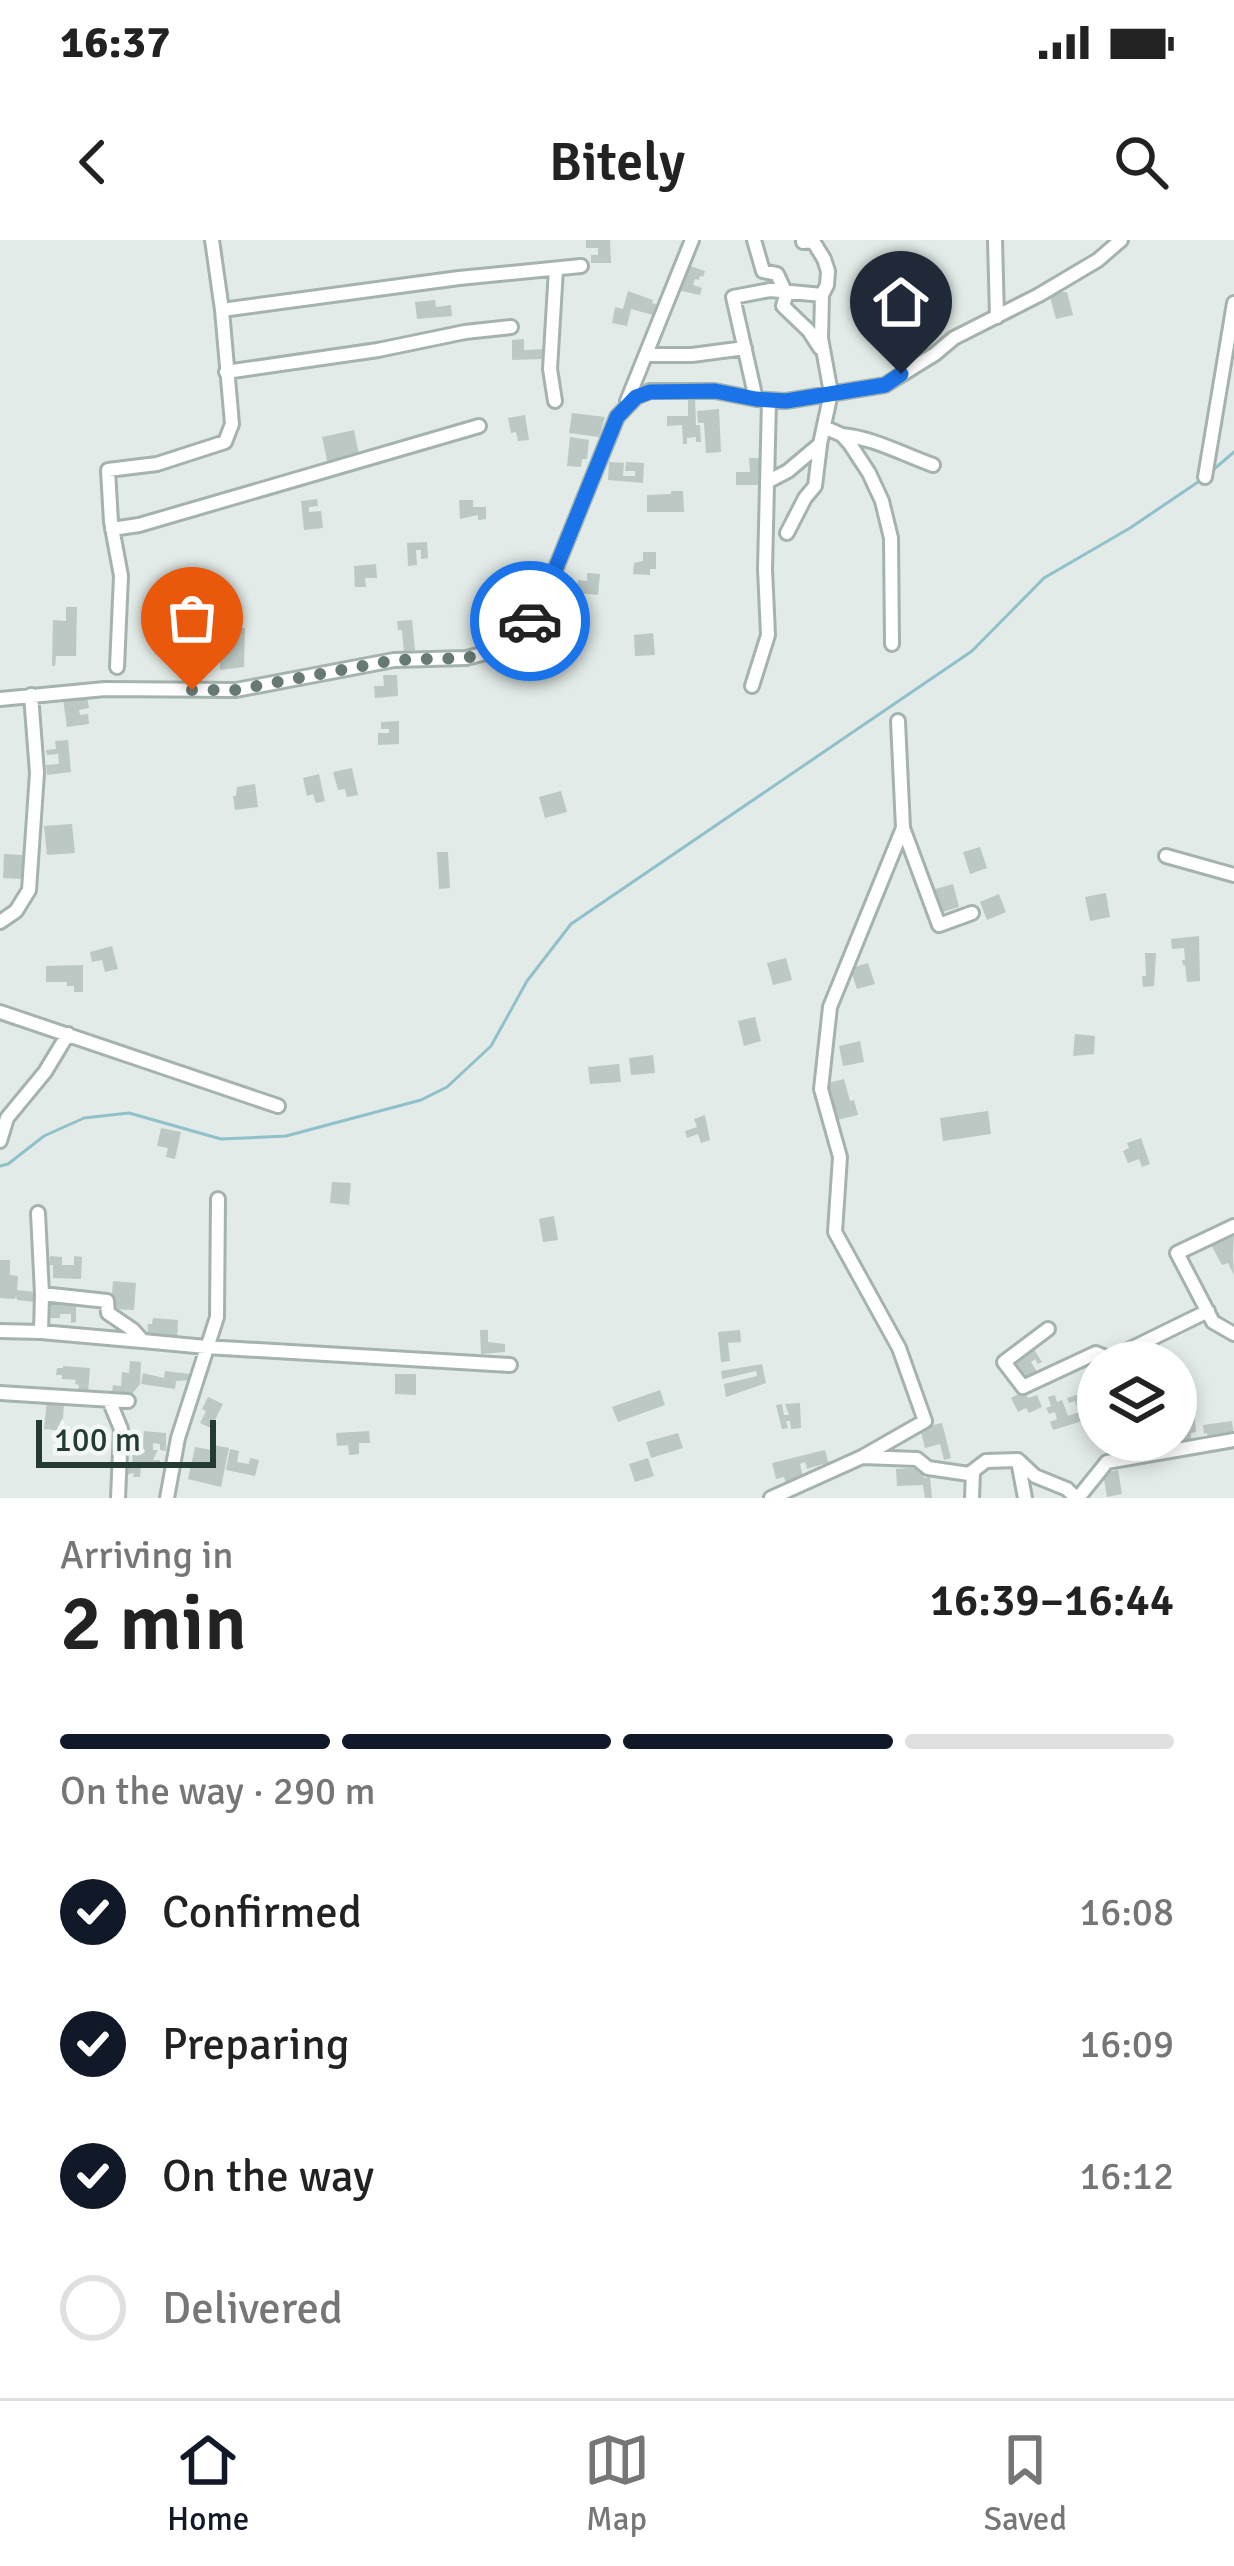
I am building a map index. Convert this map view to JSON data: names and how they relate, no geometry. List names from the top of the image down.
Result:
{
  "scale_bar": "100 m",
  "page": {
    "status": "16:37",
    "header": "Bitely",
    "scale": "100 m",
    "heading": ["2 min", "Arriving in", "16:39–16:44"],
    "bar": "On the way · 290 m",
    "list": [
      ["Confirmed", "16:08"],
      ["Preparing", "16:09"],
      ["On the way", "16:12"],
      "Delivered"
    ],
    "tabs": ["Home", "Map", "Saved"]
  }
}
